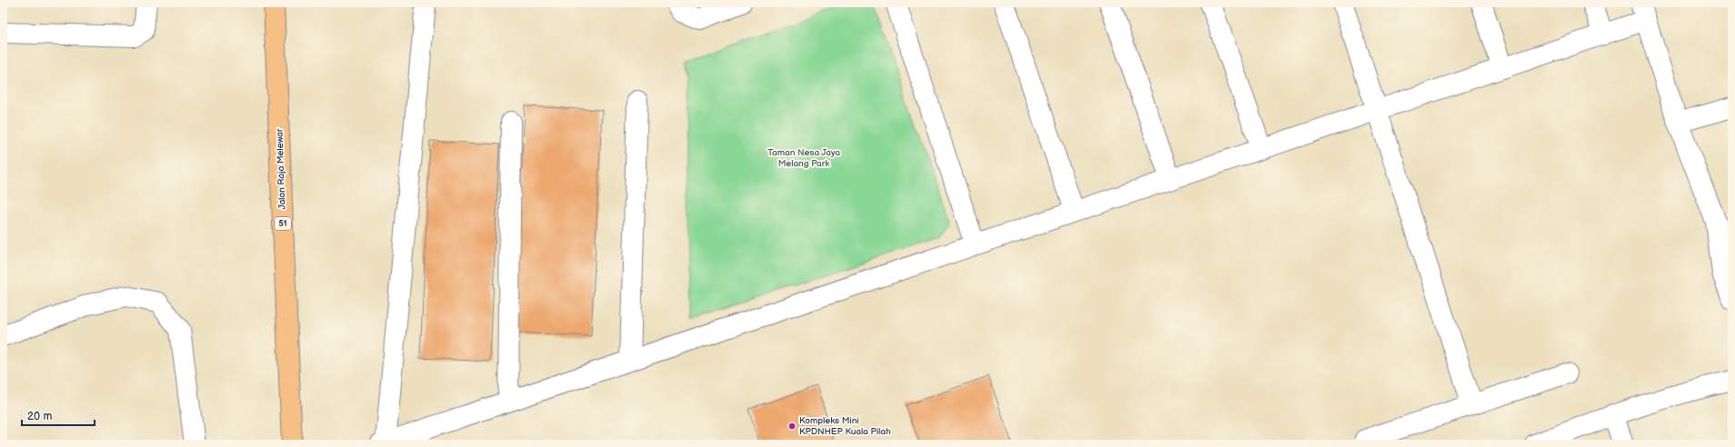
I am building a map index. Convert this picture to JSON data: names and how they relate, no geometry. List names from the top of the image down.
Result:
{
  "streets": {
    "highway": ["Jalan Raja Melewar", "51"]
  },
  "parks": ["Taman Nesa Jaya Melang Park"],
  "places": ["Kompleks Mini KPDNHEP Kuala Pilah"],
  "scale_bar": "20 m"
}
